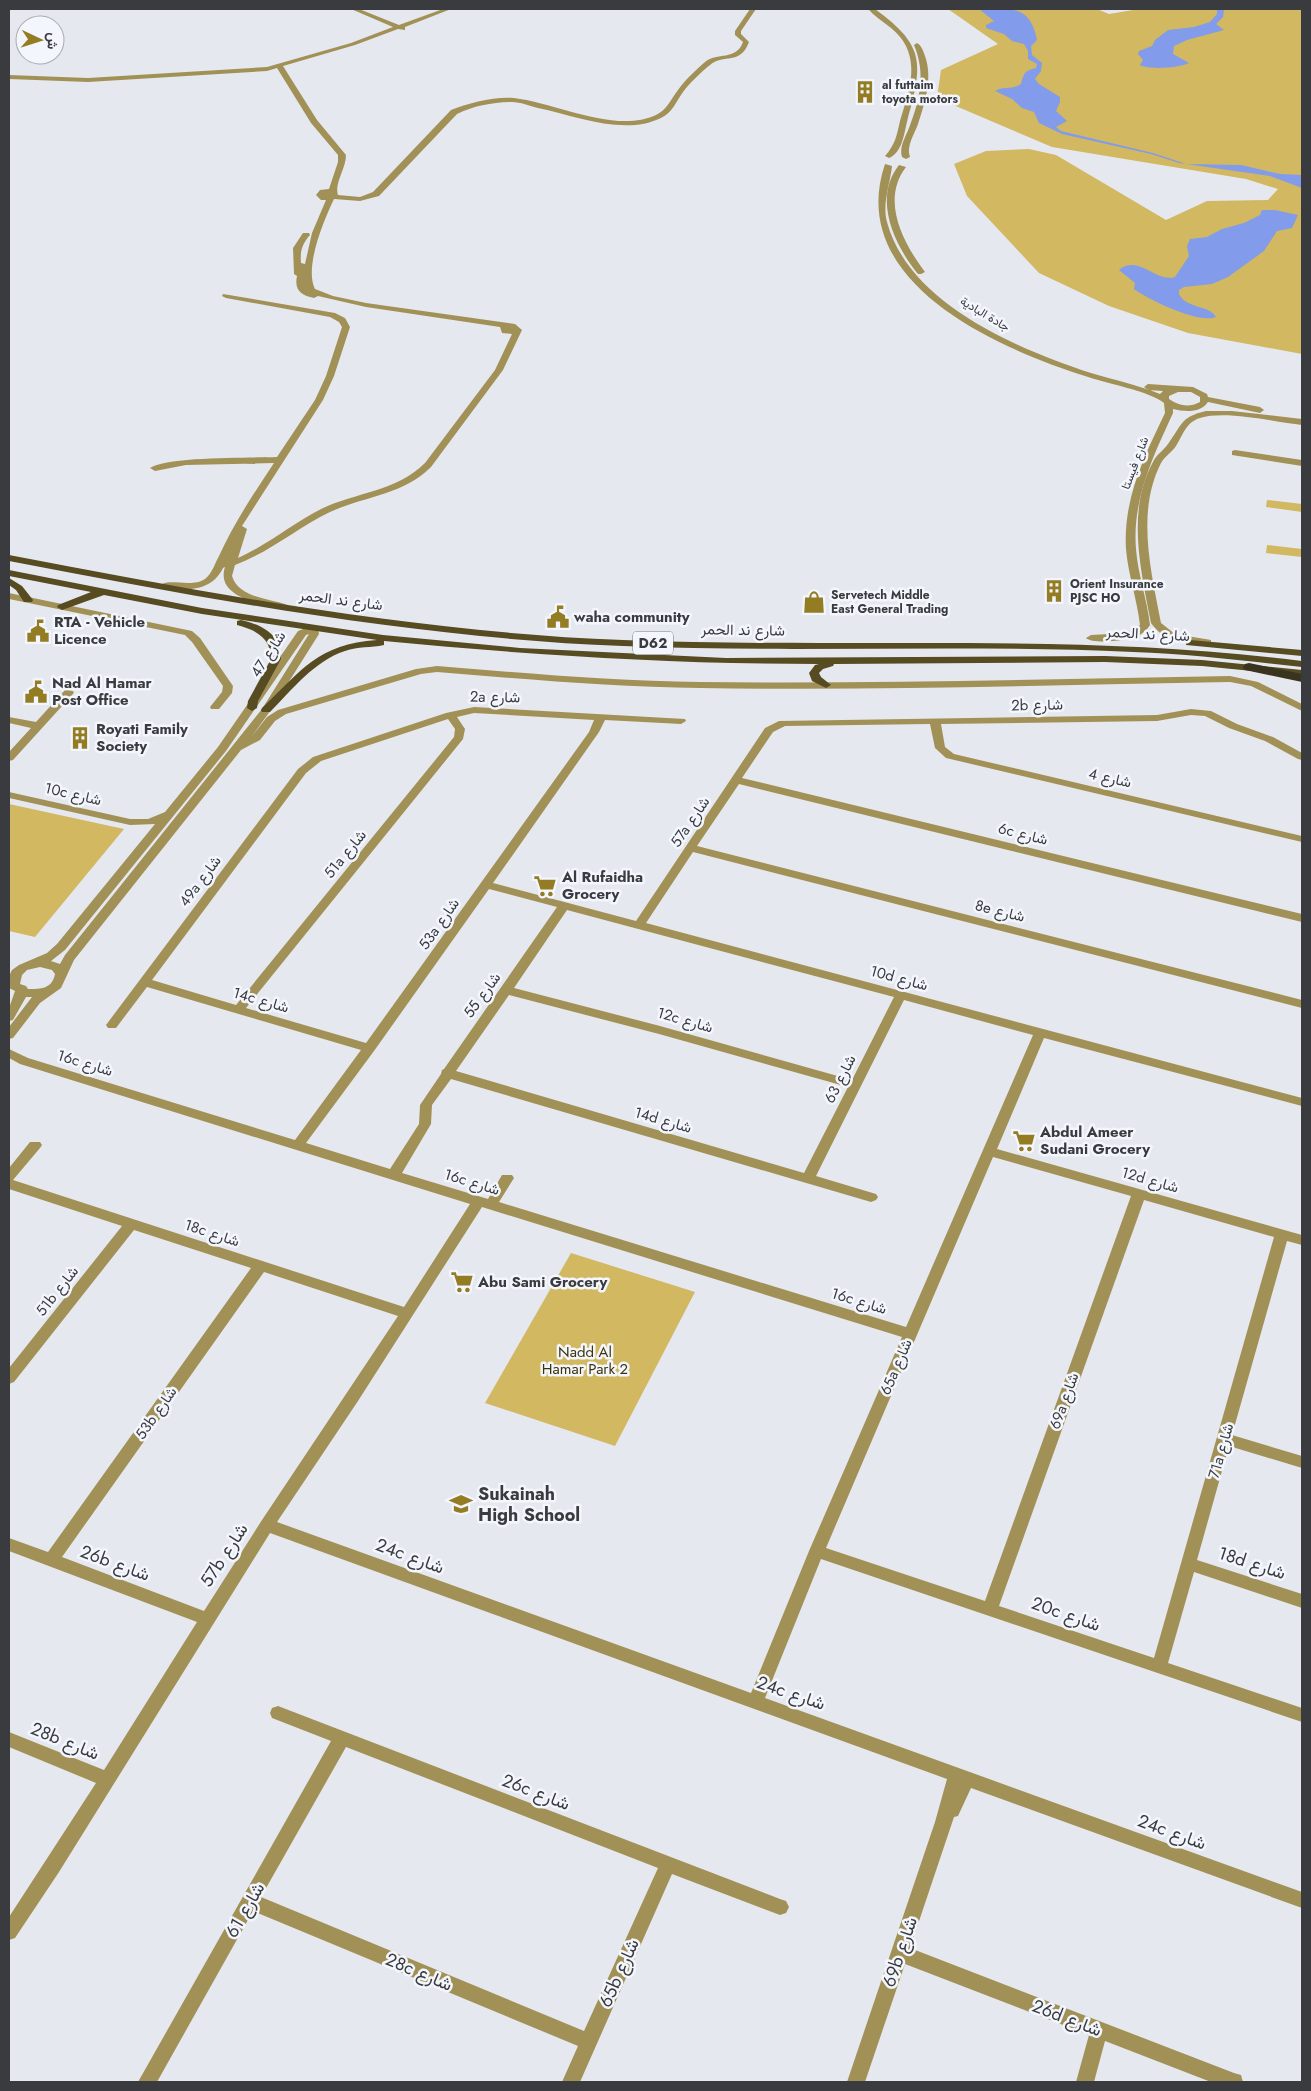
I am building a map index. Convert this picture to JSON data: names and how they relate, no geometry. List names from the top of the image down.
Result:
{
  "streets": {
    "main road": ["شارع ند الحمر", "D62"],
    "street": [
      "جادة البادية",
      "شارع فيستا",
      "شارع 47",
      "2a شارع",
      "2b شارع",
      "شارع 4",
      "10c شارع",
      "57a شارع",
      "6c شارع",
      "51a شارع",
      "49a شارع",
      "8e شارع",
      "53a شارع",
      "10d شارع",
      "شارع 55",
      "14c شارع",
      "12c شارع",
      "16c شارع",
      "شارع 63",
      "14d شارع",
      "12d شارع",
      "18c شارع",
      "51b شارع",
      "65a شارع",
      "69a شارع",
      "53b شارع",
      "71a شارع",
      "57b شارع",
      "24c شارع",
      "26b شارع",
      "18d شارع",
      "20c شارع",
      "28b شارع",
      "26c شارع",
      "شارع 61",
      "69b شارع",
      "28c شارع",
      "65b شارع",
      "26d شارع"
    ]
  },
  "crossings": [
    ["جادة البادية", "شارع فيستا"],
    ["شارع ند الحمر", "شارع 47"],
    ["شارع 47", "10c شارع"],
    ["2a شارع", "51a شارع"],
    ["2a شارع", "49a شارع"],
    ["2a شارع", "53a شارع"],
    ["2b شارع", "شارع 4"],
    ["2b شارع", "57a شارع"],
    ["57a شارع", "6c شارع"],
    ["57a شارع", "8e شارع"],
    ["57a شارع", "10d شارع"],
    ["51a شارع", "14c شارع"],
    ["49a شارع", "14c شارع"],
    ["53a شارع", "10d شارع"],
    ["53a شارع", "14c شارع"],
    ["53a شارع", "16c شارع"],
    ["10d شارع", "شارع 55"],
    ["10d شارع", "شارع 63"],
    ["10d شارع", "65a شارع"],
    ["شارع 55", "12c شارع"],
    ["شارع 55", "16c شارع"],
    ["شارع 55", "14d شارع"],
    ["12c شارع", "شارع 63"],
    ["16c شارع", "65a شارع"],
    ["16c شارع", "57b شارع"],
    ["شارع 63", "14d شارع"],
    ["12d شارع", "65a شارع"],
    ["12d شارع", "69a شارع"],
    ["12d شارع", "71a شارع"],
    ["18c شارع", "51b شارع"],
    ["18c شارع", "53b شارع"],
    ["18c شارع", "57b شارع"],
    ["65a شارع", "24c شارع"],
    ["65a شارع", "20c شارع"],
    ["69a شارع", "20c شارع"],
    ["53b شارع", "26b شارع"],
    ["71a شارع", "18d شارع"],
    ["71a شارع", "20c شارع"],
    ["57b شارع", "24c شارع"],
    ["57b شارع", "26b شارع"],
    ["57b شارع", "28b شارع"],
    ["24c شارع", "69b شارع"],
    ["26c شارع", "شارع 61"],
    ["26c شارع", "65b شارع"],
    ["شارع 61", "28c شارع"],
    ["69b شارع", "26d شارع"],
    ["28c شارع", "65b شارع"]
  ],
  "parks": ["Nadd Al Hamar Park 2"],
  "places": {
    "building": ["al futtaim toyota motors", "Orient Insurance PJSC HO", "Royati Family Society"],
    "shop": ["Servetech Middle East General Trading"],
    "public building": ["waha community", "RTA - Vehicle Licence", "Nad Al Hamar Post Office"],
    "supermarket": ["Al Rufaidha Grocery", "Abdul Ameer Sudani Grocery", "Abu Sami Grocery"],
    "school or university": ["Sukainah High School"]
  },
  "north": "right"
}
